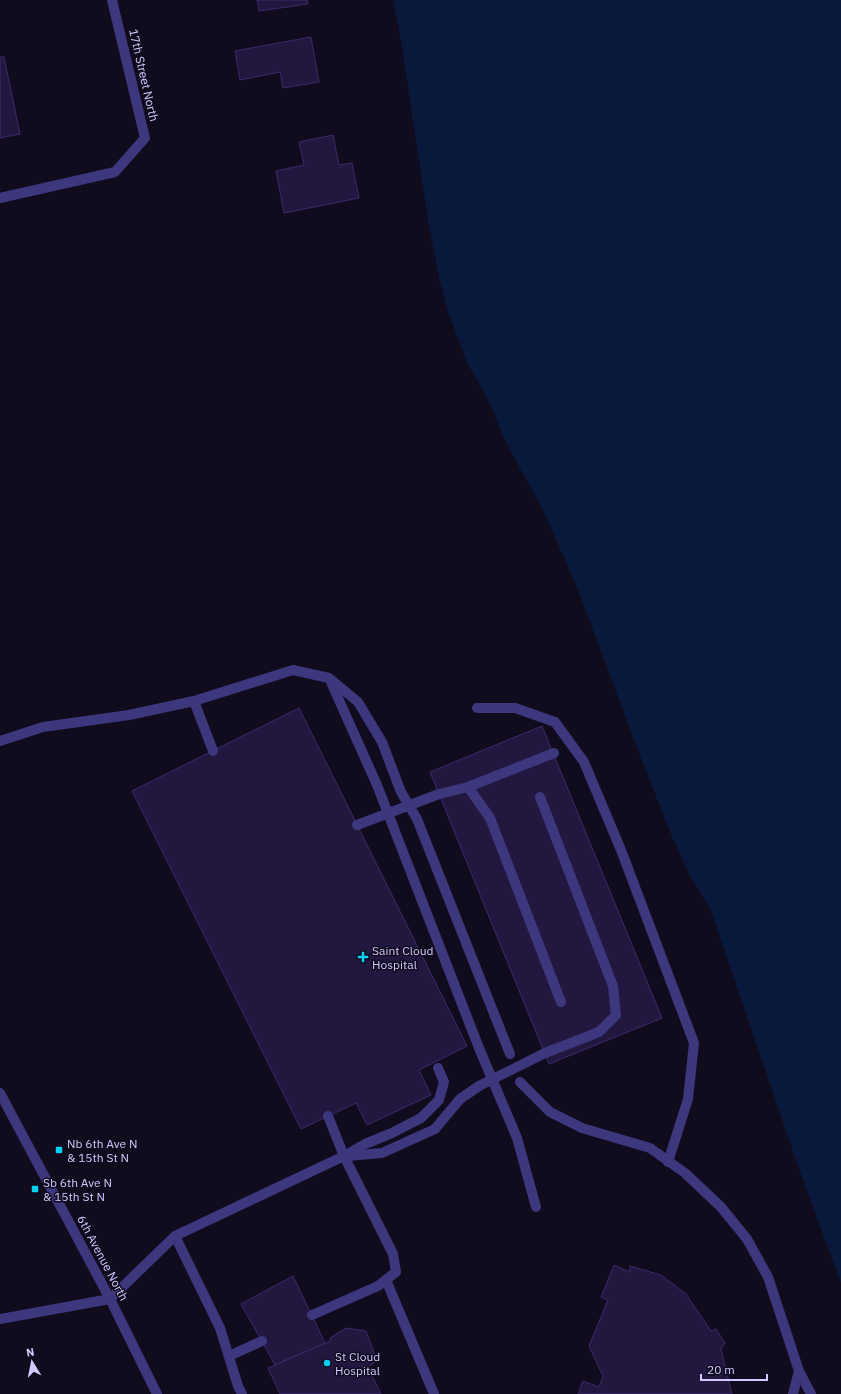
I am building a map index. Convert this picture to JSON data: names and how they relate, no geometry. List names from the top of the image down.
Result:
{
  "streets": {
    "street": ["17th Street North", "6th Avenue North"]
  },
  "places": {
    "health": ["Saint Cloud Hospital"],
    "transit": ["Nb 6th Ave N & 15th St N", "Sb 6th Ave N & 15th St N"],
    "other": ["St Cloud Hospital"]
  },
  "scale_bar": "20 m",
  "north": "top"
}
